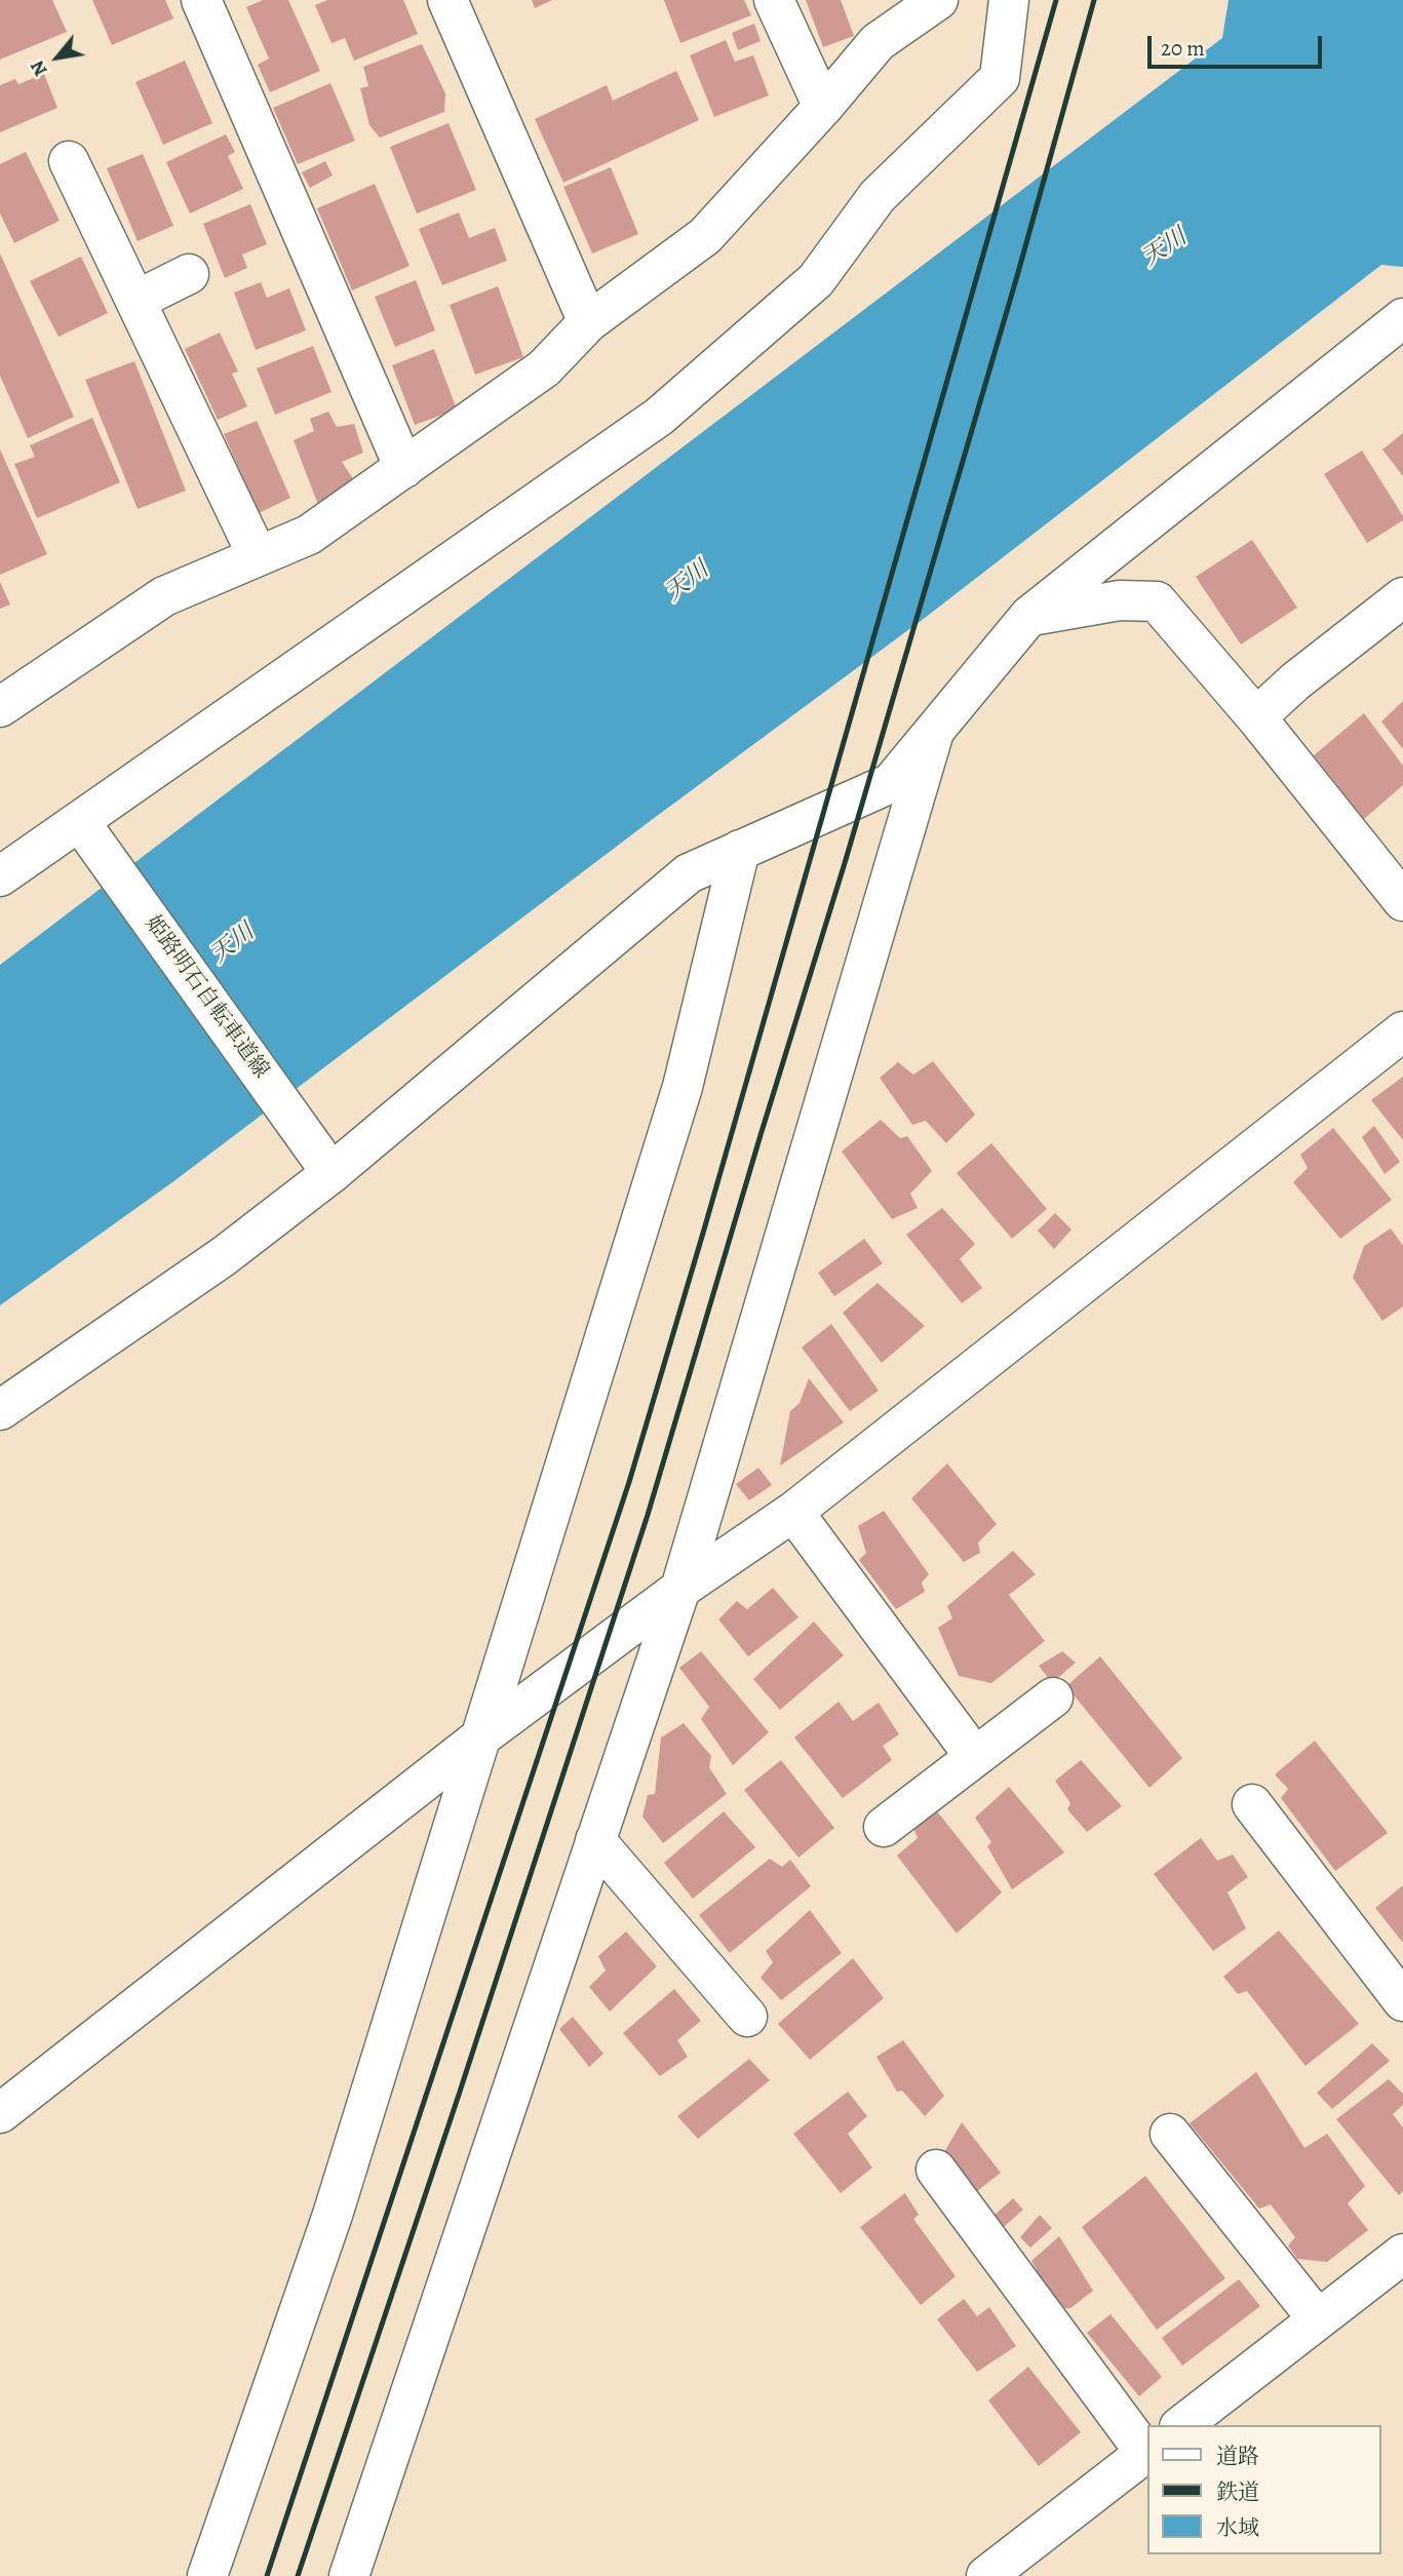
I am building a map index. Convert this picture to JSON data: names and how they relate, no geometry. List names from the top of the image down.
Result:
{
  "streets": {
    "street": ["姫路明石自転車道線"]
  },
  "water": ["天川"],
  "legend": ["道路", "鉄道", "水域"],
  "scale_bar": "20 m",
  "north": "bottom left"
}
